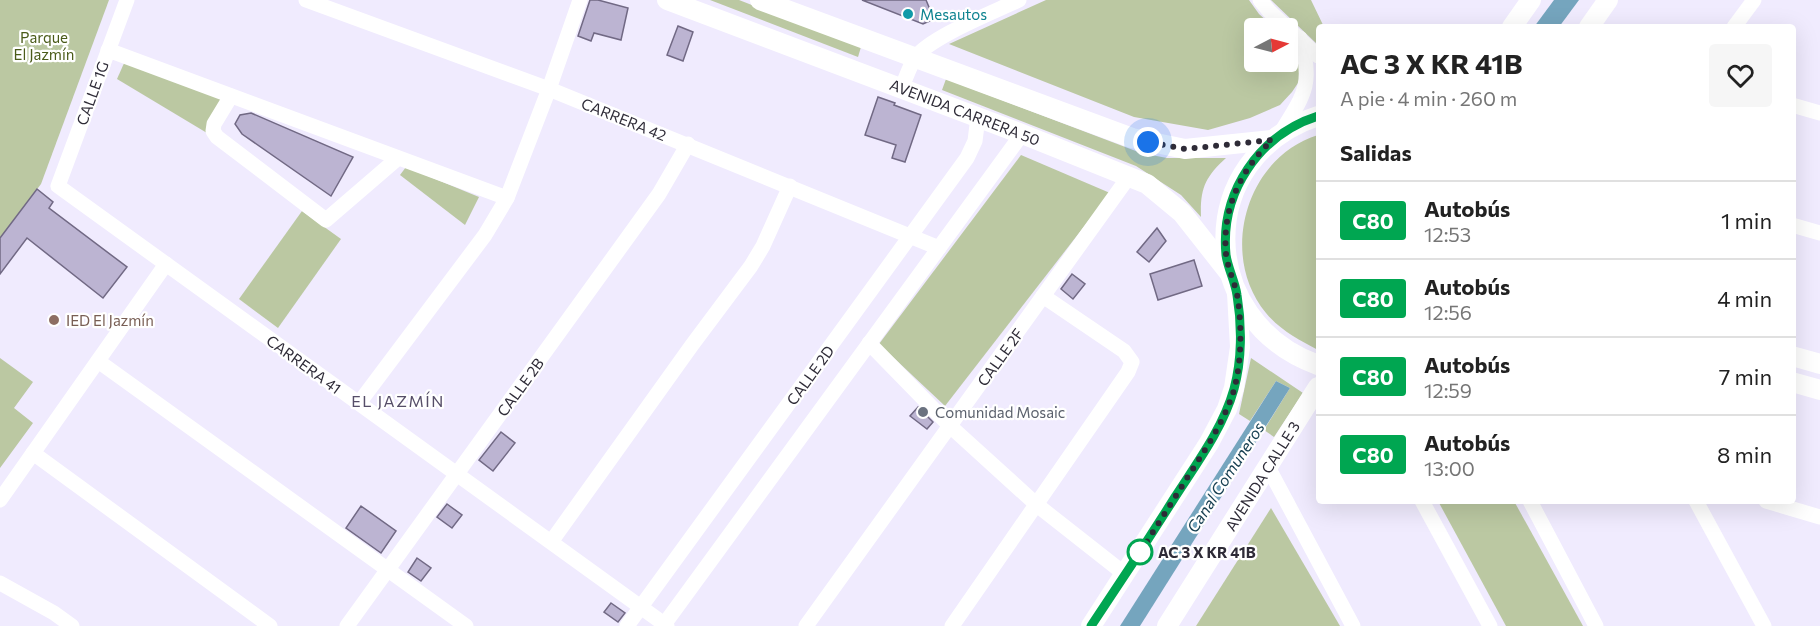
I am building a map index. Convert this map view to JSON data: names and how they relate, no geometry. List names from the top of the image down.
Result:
{
  "streets": {
    "main road": ["AVENIDA CARRERA 50", "AVENIDA CALLE 3"],
    "street": [
      "CALLE 1G",
      "CARRERA 42",
      "CALLE 2F",
      "CARRERA 41",
      "CALLE 2D",
      "CALLE 2B"
    ]
  },
  "crossings": [
    ["CALLE 1G", "CARRERA 41"],
    ["AVENIDA CARRERA 50", "CALLE 2F"],
    ["AVENIDA CARRERA 50", "CALLE 2D"],
    ["CARRERA 42", "CALLE 2D"],
    ["CARRERA 42", "CALLE 2B"],
    ["CARRERA 41", "CALLE 2D"],
    ["CARRERA 41", "CALLE 2B"]
  ],
  "districts": ["EL JAZMÍN"],
  "water": ["Canal Comuneros"],
  "parks": ["Parque El Jazmín"],
  "places": [
    "Mesautos",
    "IED El Jazmín",
    "Comunidad Mosaic",
    "AC 3 X KR 41B"
  ],
  "lines": ["bus line C80"],
  "north": "right",
  "page": {
    "heading": [
      ["AC 3 X KR 41B", "A pie · 4 min · 260 m"],
      "Salidas"
    ],
    "list": [
      {
        "mark": "C80",
        "name": "Autobús",
        "note": "12:53",
        "value": "1 min"
      },
      {
        "mark": "C80",
        "name": "Autobús",
        "note": "12:56",
        "value": "4 min"
      },
      {
        "mark": "C80",
        "name": "Autobús",
        "note": "12:59",
        "value": "7 min"
      },
      {
        "mark": "C80",
        "name": "Autobús",
        "note": "13:00",
        "value": "8 min"
      }
    ]
  }
}
